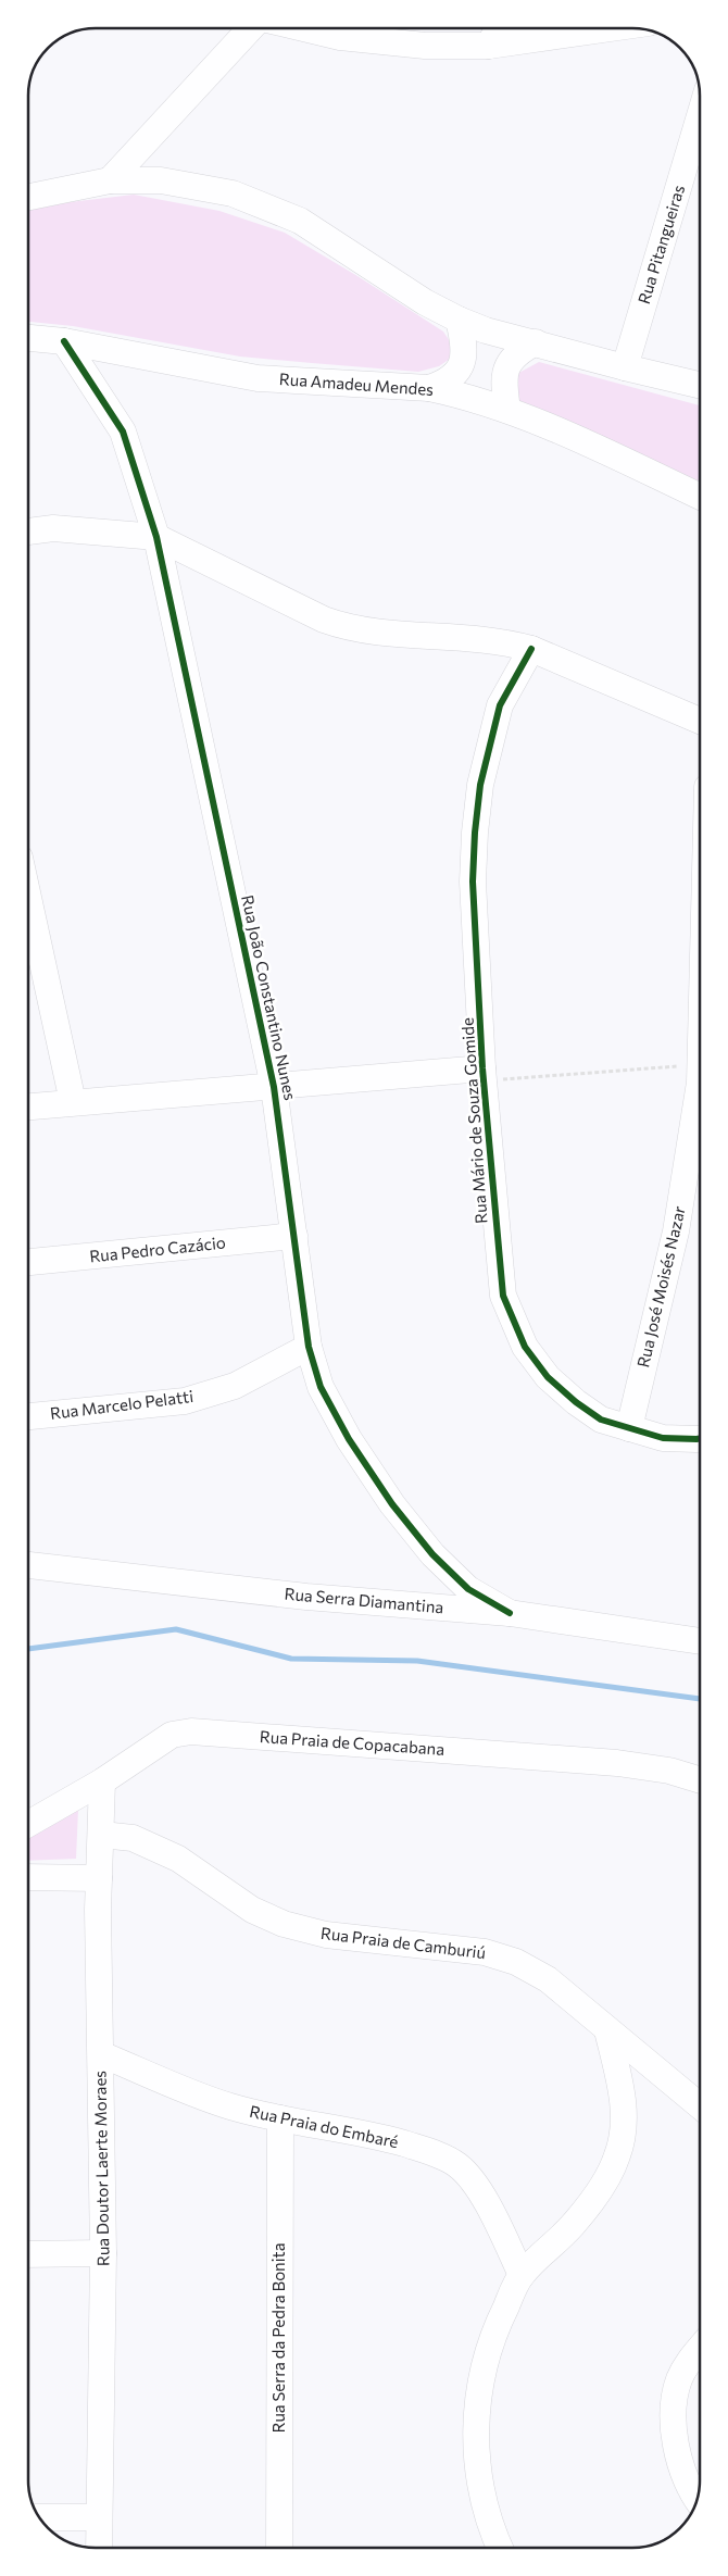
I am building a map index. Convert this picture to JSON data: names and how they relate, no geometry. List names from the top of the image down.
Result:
{
  "streets": {
    "street": [
      "Rua Pitangueiras",
      "Rua Amadeu Mendes",
      "Rua João Constantino Nunes",
      "Rua Mário de Souza Gomide",
      "Rua Pedro Cazácio",
      "Rua José Moisés Nazar",
      "Rua Marcelo Pelatti",
      "Rua Serra Diamantina",
      "Rua Praia de Copacabana",
      "Rua Praia de Camburiú",
      "Rua Praia do Embaré",
      "Rua Doutor Laerte Moraes",
      "Rua Serra da Pedra Bonita"
    ]
  },
  "crossings": [
    ["Rua Amadeu Mendes", "Rua João Constantino Nunes"],
    ["Rua João Constantino Nunes", "Rua Pedro Cazácio"],
    ["Rua João Constantino Nunes", "Rua Marcelo Pelatti"],
    ["Rua João Constantino Nunes", "Rua Serra Diamantina"],
    ["Rua Mário de Souza Gomide", "Rua José Moisés Nazar"],
    ["Rua Praia de Copacabana", "Rua Doutor Laerte Moraes"],
    ["Rua Praia de Camburiú", "Rua Doutor Laerte Moraes"],
    ["Rua Praia do Embaré", "Rua Doutor Laerte Moraes"],
    ["Rua Praia do Embaré", "Rua Serra da Pedra Bonita"]
  ]
}
